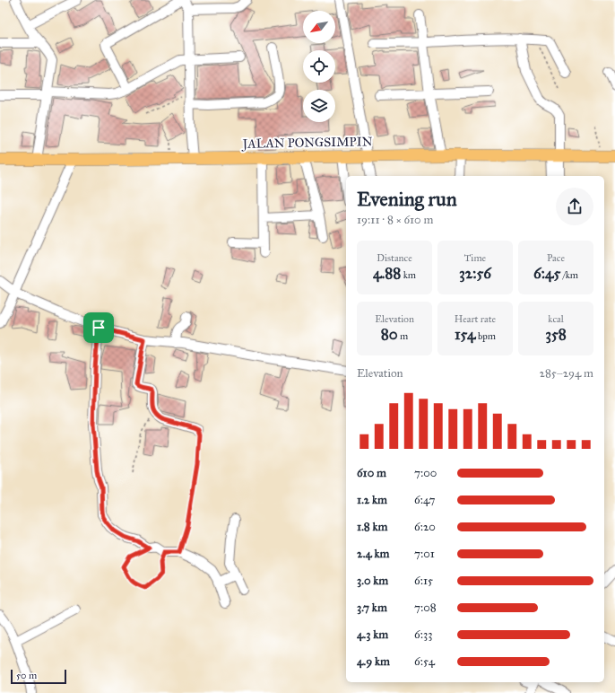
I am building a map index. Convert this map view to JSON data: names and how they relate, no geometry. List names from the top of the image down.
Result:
{
  "streets": {
    "main road": ["JALAN PONGSIMPIN"]
  },
  "scale_bar": "50 m",
  "north": "bottom left",
  "page": {
    "heading": ["Evening run", "19:11 · 8 × 610 m"],
    "stats": [
      ["Distance", "4.88 km"],
      ["Time", "32:56"],
      ["Pace", "6:45 /km"],
      ["Elevation", "80 m"],
      ["Heart rate", "154 bpm"],
      ["kcal", "358"]
    ],
    "chart": ["Elevation", "285–294 m"],
    "list": [
      {
        "name": "610 m",
        "note": "7:00"
      },
      {
        "name": "1.2 km",
        "note": "6:47"
      },
      {
        "name": "1.8 km",
        "note": "6:20"
      },
      {
        "name": "2.4 km",
        "note": "7:01"
      },
      {
        "name": "3.0 km",
        "note": "6:15"
      },
      {
        "name": "3.7 km",
        "note": "7:08"
      },
      {
        "name": "4.3 km",
        "note": "6:33"
      },
      {
        "name": "4.9 km",
        "note": "6:54"
      }
    ],
    "scale": "50 m"
  }
}
